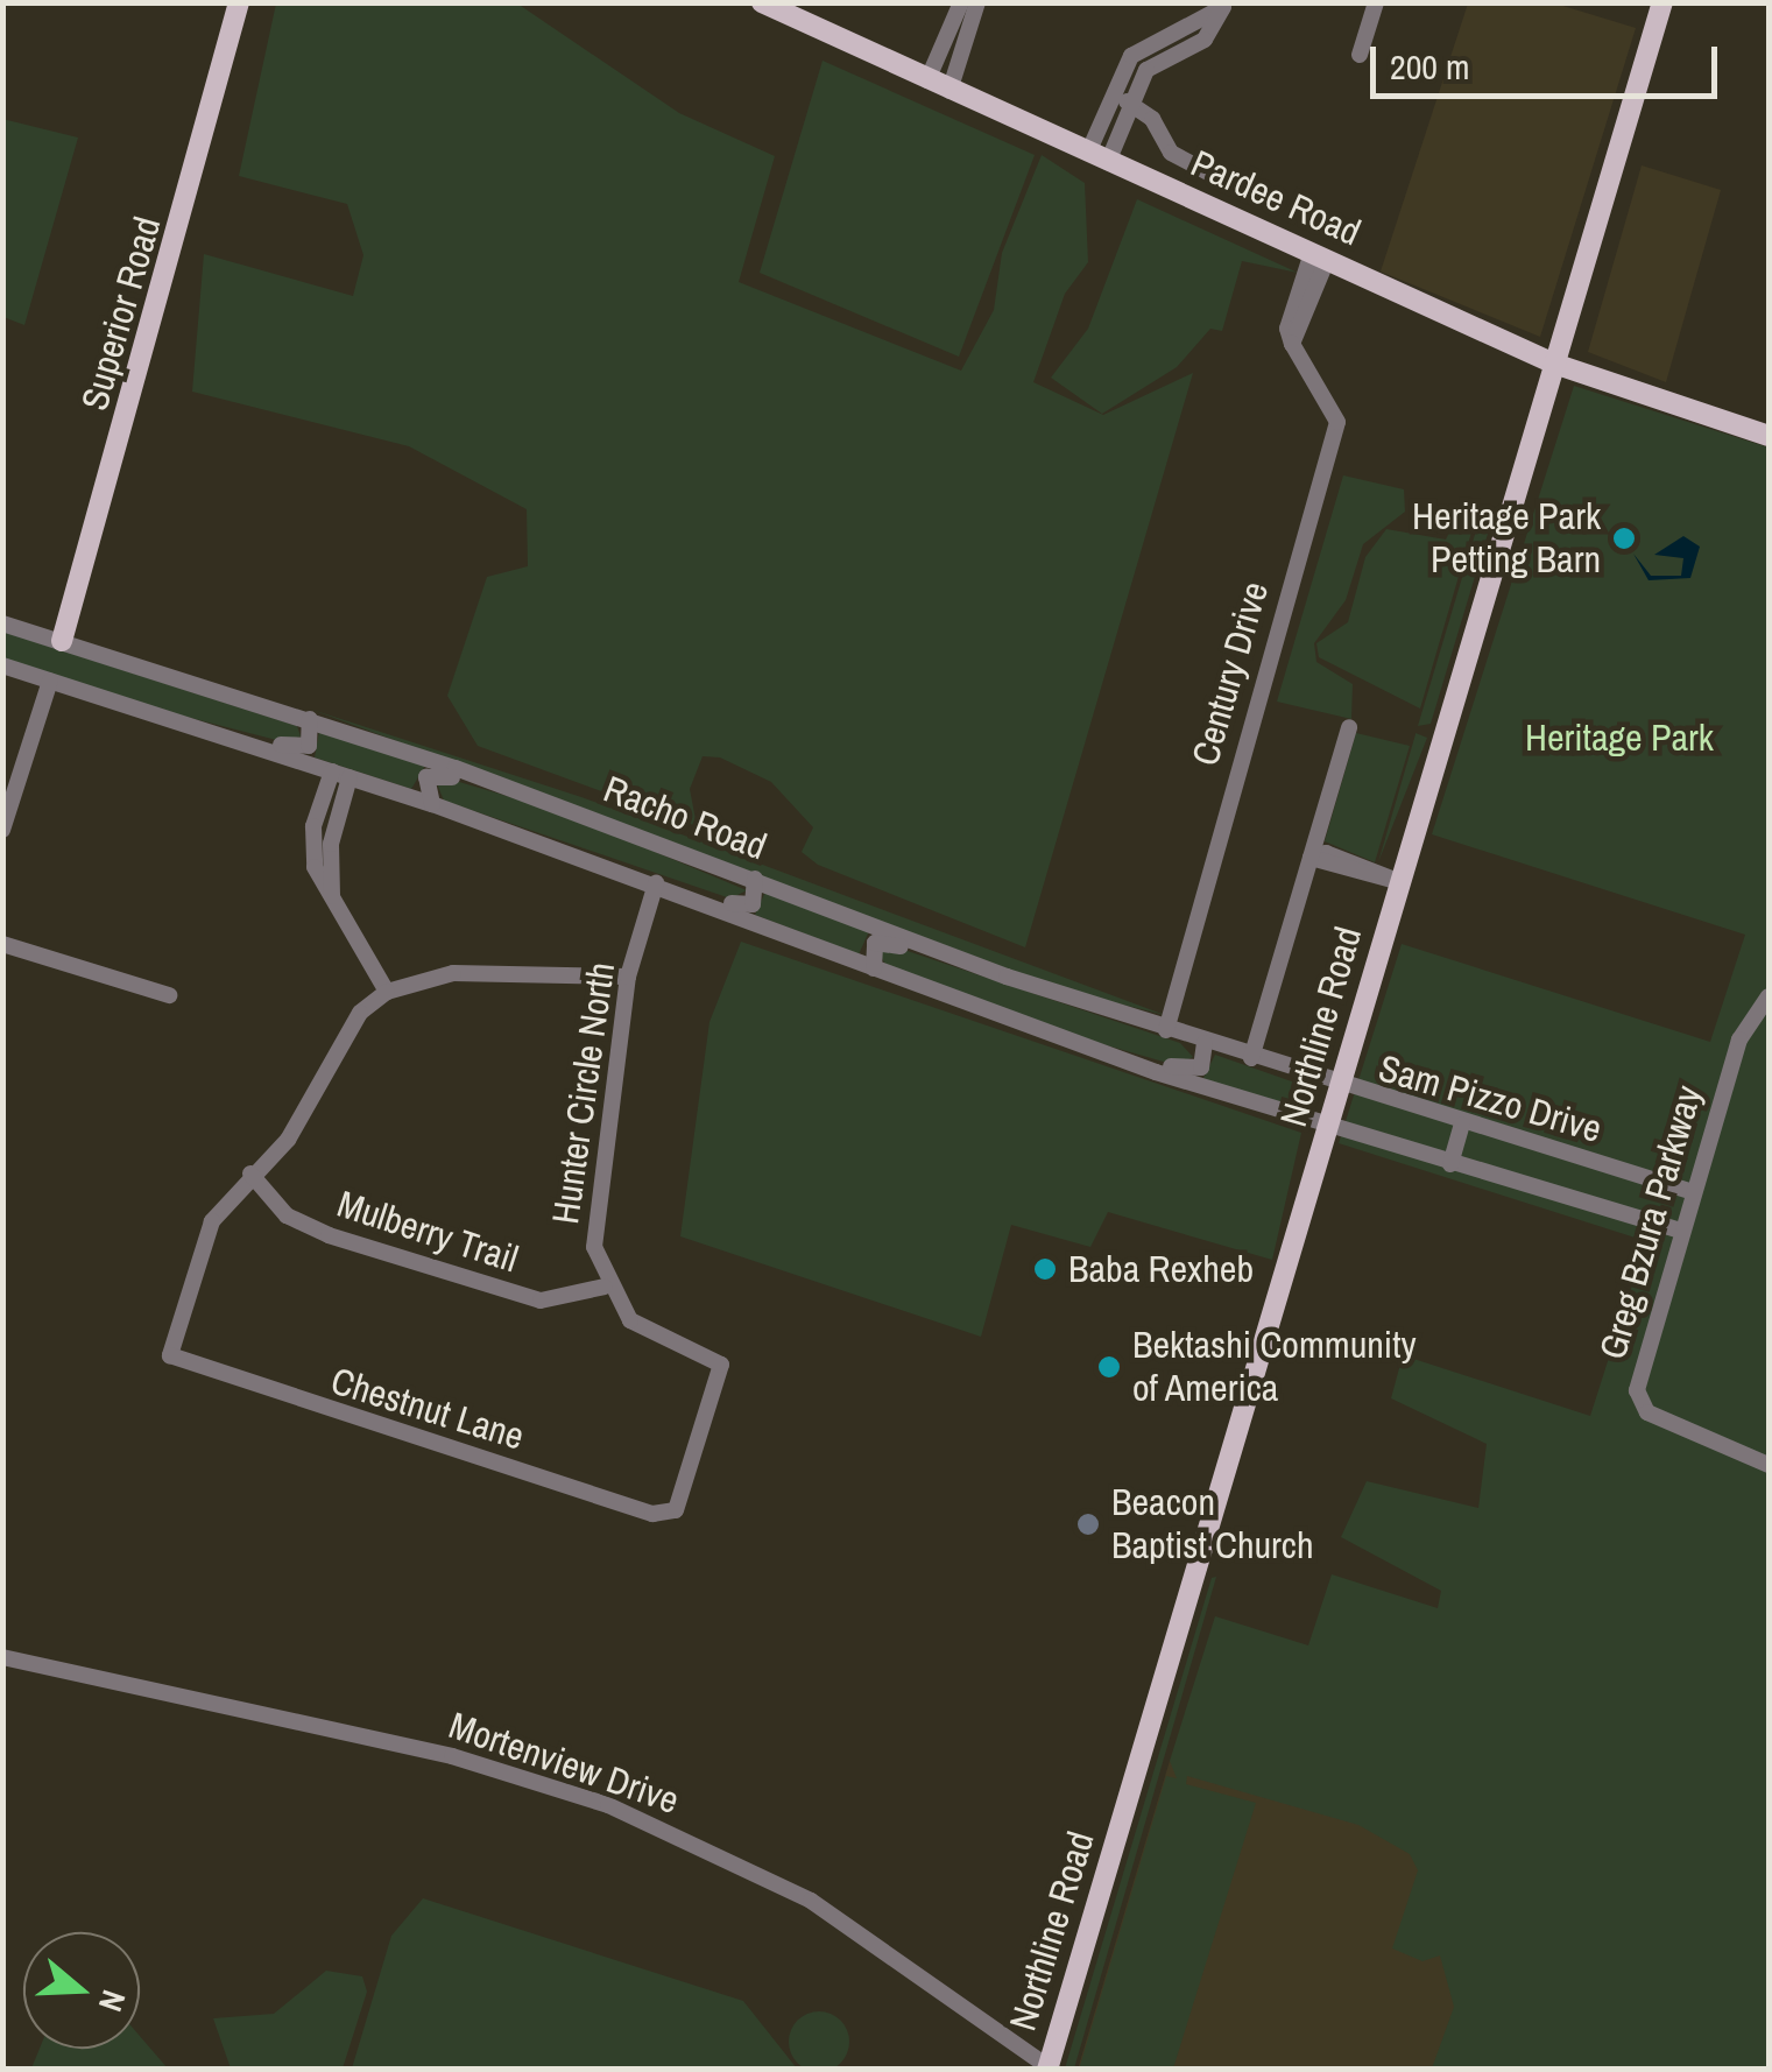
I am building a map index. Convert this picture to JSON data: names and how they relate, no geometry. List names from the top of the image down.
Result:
{
  "streets": {
    "main road": ["Pardee Road", "Superior Road", "Northline Road"],
    "street": [
      "Century Drive",
      "Racho Road",
      "Hunter Circle North",
      "Sam Pizzo Drive",
      "Greg Bzura Parkway",
      "Mulberry Trail",
      "Chestnut Lane",
      "Mortenview Drive"
    ]
  },
  "crossings": [
    ["Pardee Road", "Century Drive"],
    ["Pardee Road", "Northline Road"],
    ["Superior Road", "Racho Road"],
    ["Century Drive", "Racho Road"],
    ["Racho Road", "Northline Road"],
    ["Racho Road", "Hunter Circle North"],
    ["Racho Road", "Sam Pizzo Drive"],
    ["Northline Road", "Sam Pizzo Drive"],
    ["Northline Road", "Mortenview Drive"],
    ["Hunter Circle North", "Mulberry Trail"],
    ["Hunter Circle North", "Chestnut Lane"],
    ["Sam Pizzo Drive", "Greg Bzura Parkway"],
    ["Mulberry Trail", "Chestnut Lane"]
  ],
  "parks": ["Heritage Park"],
  "places": [
    "Heritage Park Petting Barn",
    "Baba Rexheb",
    "Bektashi Community of America",
    "Beacon Baptist Church"
  ],
  "scale_bar": "200 m",
  "north": "right"
}
